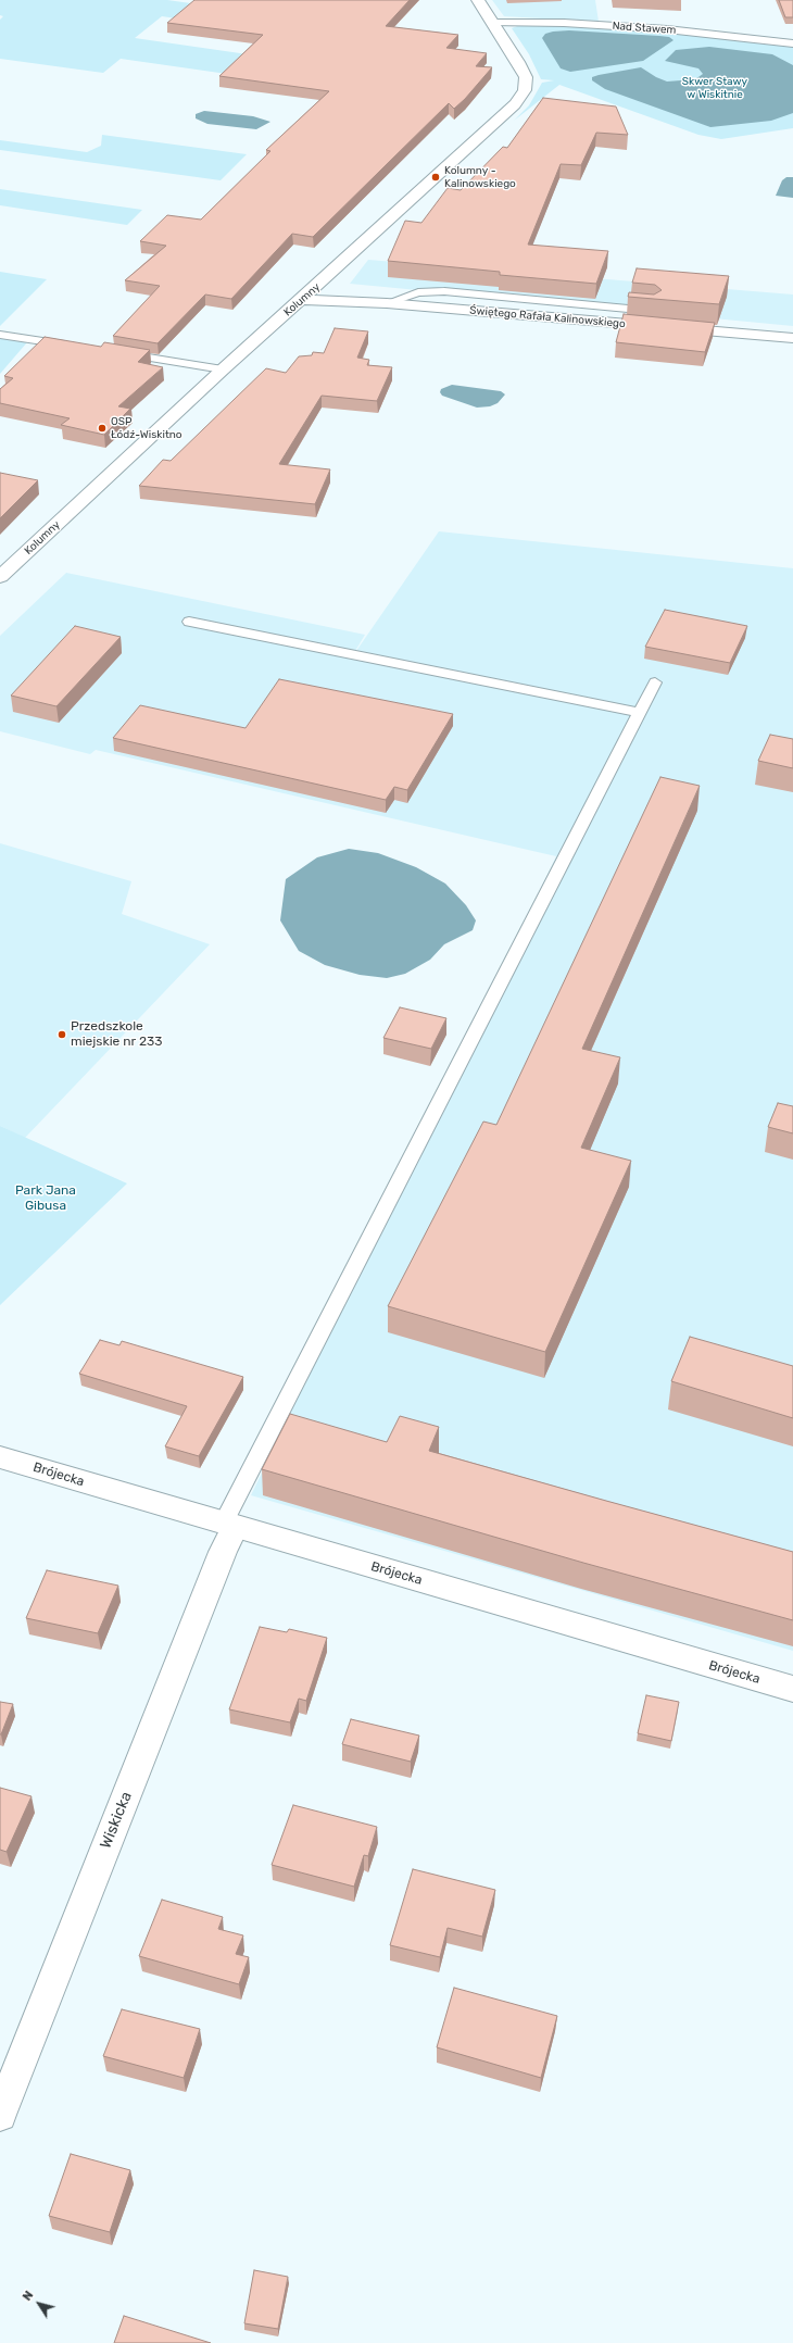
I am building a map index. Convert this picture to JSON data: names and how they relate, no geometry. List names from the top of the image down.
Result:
{
  "streets": {
    "street": [
      "Nad Stawem",
      "Kolumny",
      "Świętego Rafała Kalinowskiego",
      "Brójecka",
      "Wiskicka"
    ]
  },
  "crossings": [
    ["Nad Stawem", "Kolumny"],
    ["Kolumny", "Świętego Rafała Kalinowskiego"],
    ["Brójecka", "Wiskicka"]
  ],
  "parks": ["Skwer Stawy w Wiskitnie", "Park Jana Gibusa"],
  "places": ["Kolumny - Kalinowskiego", "OSP Łódź-Wiskitno", "Przedszkole miejskie nr 233"],
  "north": "top left"
}
